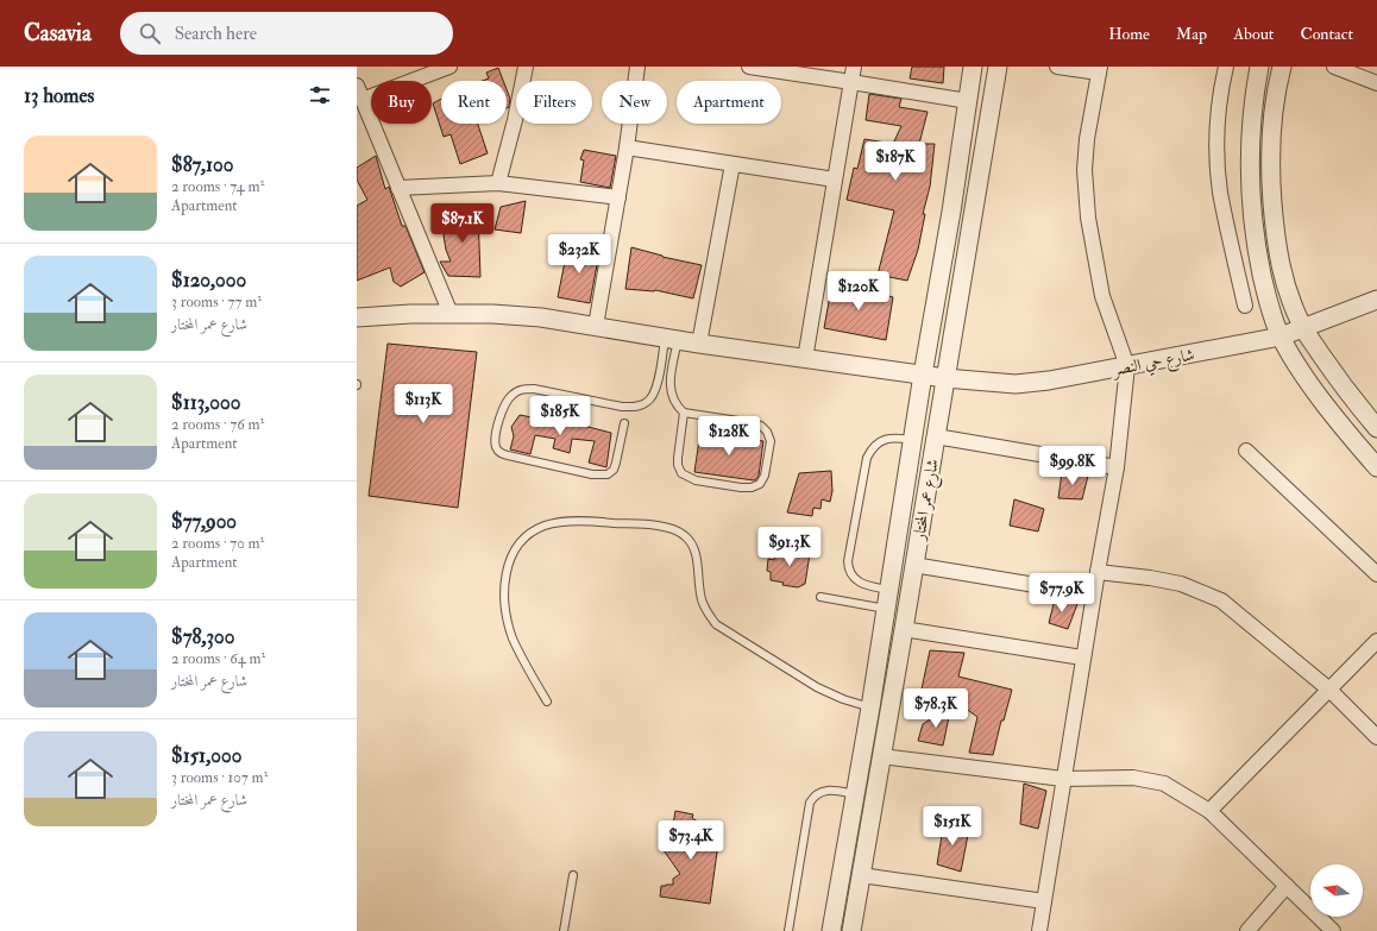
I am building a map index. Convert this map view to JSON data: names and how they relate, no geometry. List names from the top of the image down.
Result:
{
  "streets": {
    "street": ["شارع حي النصر", "شارع عمر المختار"]
  },
  "crossings": [
    ["شارع حي النصر", "شارع عمر المختار"]
  ],
  "north": "left",
  "page": {
    "header": "Casavia",
    "search": "Search here",
    "nav": [
      "Home",
      "Map",
      "About",
      "Contact"
    ],
    "heading": "13 homes",
    "chip": [
      "Buy",
      "Rent",
      "Filters",
      "New",
      "Apartment"
    ],
    "list": [
      {
        "name": "$87,100",
        "note": "2 rooms · 74 m² · Apartment"
      },
      {
        "name": "$120,000",
        "note": "3 rooms · 77 m² · شارع عمر المختار"
      },
      {
        "name": "$113,000",
        "note": "2 rooms · 76 m² · Apartment"
      },
      {
        "name": "$77,900",
        "note": "2 rooms · 70 m² · Apartment"
      },
      {
        "name": "$78,300",
        "note": "2 rooms · 64 m² · شارع عمر المختار"
      },
      {
        "name": "$151,000",
        "note": "3 rooms · 107 m² · شارع عمر المختار"
      }
    ],
    "price": [
      "$187K",
      "$87.1K",
      "$232K",
      "$120K",
      "$113K",
      "$185K",
      "$128K",
      "$99.8K",
      "$91.3K",
      "$77.9K",
      "$78.3K",
      "$151K",
      "$73.4K"
    ]
  }
}
